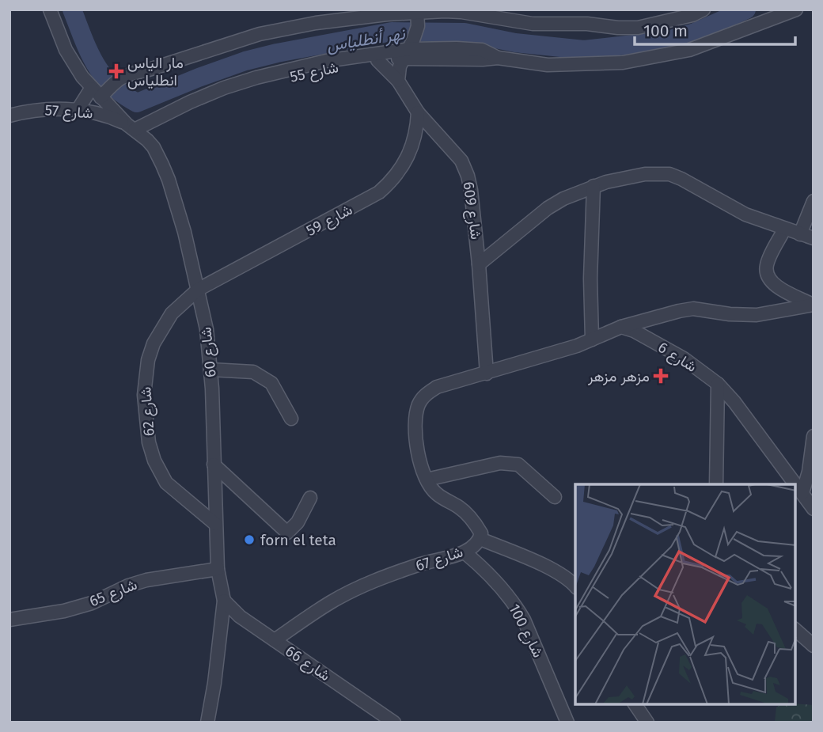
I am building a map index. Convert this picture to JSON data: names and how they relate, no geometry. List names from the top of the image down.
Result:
{
  "streets": {
    "street": [
      "شارع 55",
      "شارع 57",
      "شارع 609",
      "شارع 59",
      "شارع 60",
      "شارع 6",
      "شارع 62",
      "شارع 67",
      "شارع 65",
      "شارع 100",
      "شارع 66"
    ]
  },
  "crossings": [
    ["شارع 55", "شارع 57"],
    ["شارع 55", "شارع 609"],
    ["شارع 55", "شارع 60"],
    ["شارع 57", "شارع 60"],
    ["شارع 609", "شارع 59"],
    ["شارع 609", "شارع 67"],
    ["شارع 59", "شارع 60"],
    ["شارع 59", "شارع 62"],
    ["شارع 60", "شارع 62"],
    ["شارع 60", "شارع 65"],
    ["شارع 60", "شارع 66"],
    ["شارع 67", "شارع 100"],
    ["شارع 67", "شارع 66"]
  ],
  "water": ["نهر أنطلياس"],
  "places": {
    "health": ["مار الياس انطلياس", "مزهر مزهر"],
    "other": ["forn el teta"]
  },
  "scale_bar": "100 m"
}
